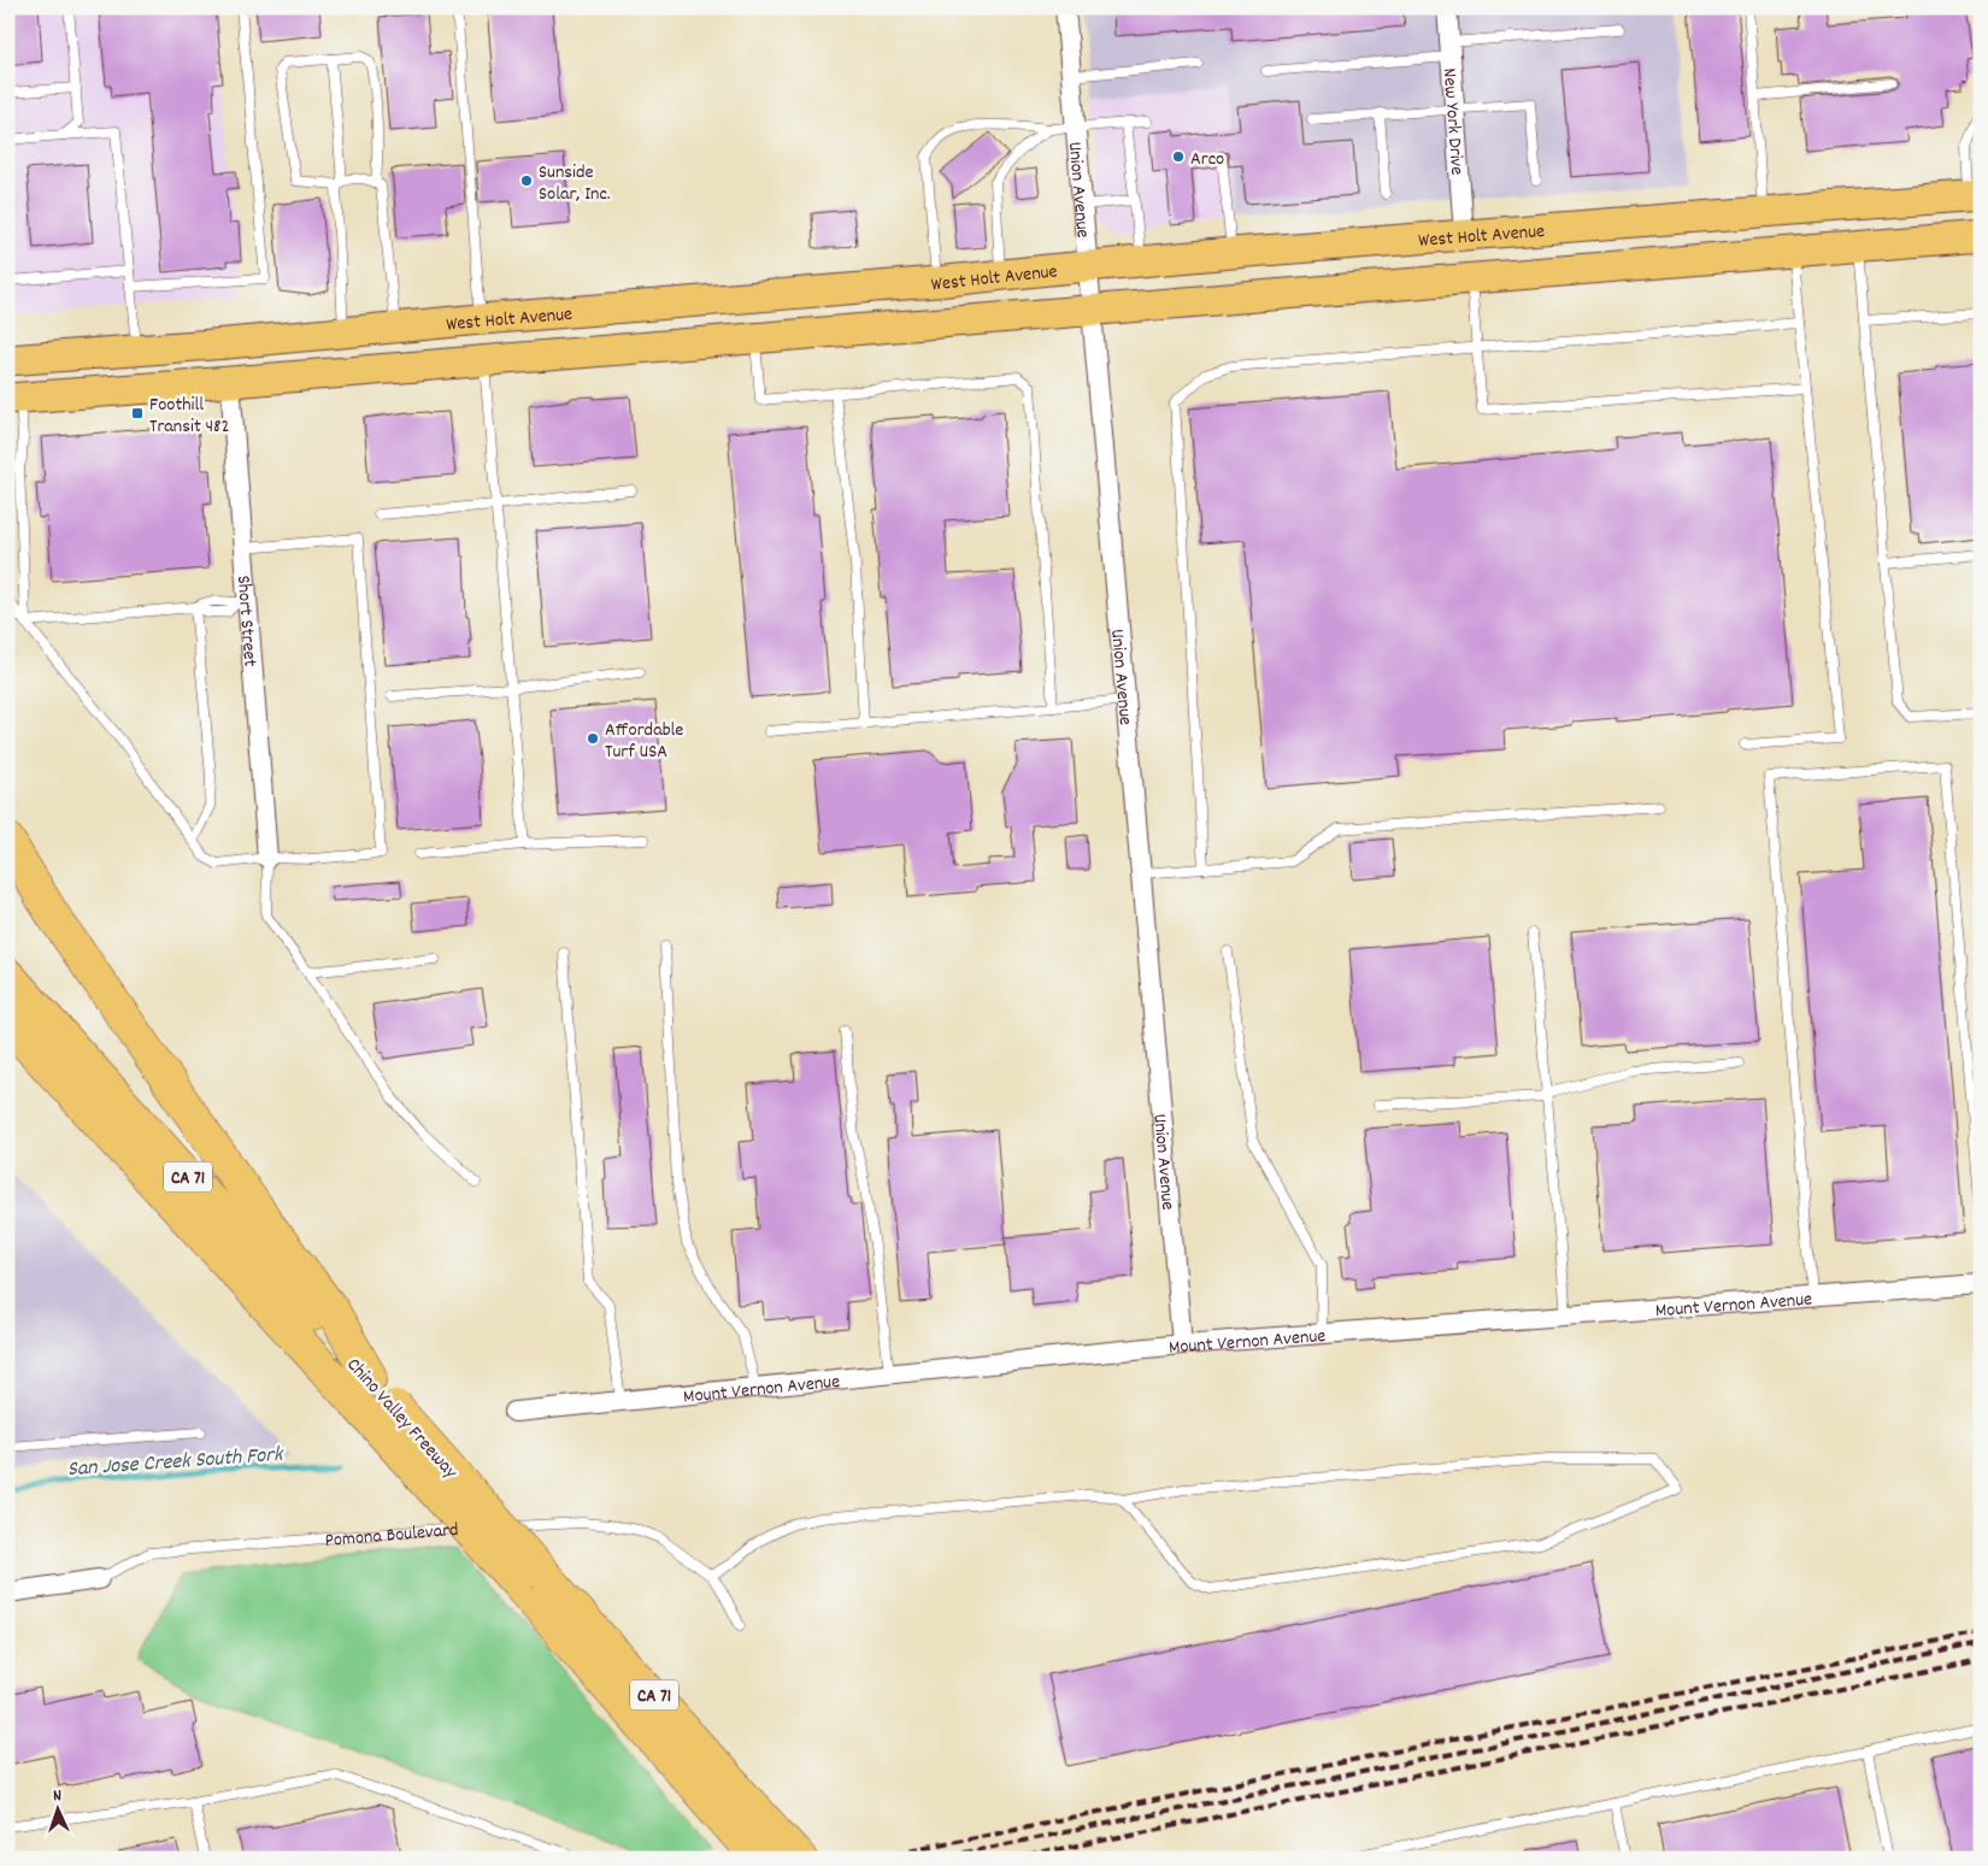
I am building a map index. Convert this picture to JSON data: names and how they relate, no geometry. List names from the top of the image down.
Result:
{
  "streets": {
    "highway": ["CA 71", "Chino Valley Freeway"],
    "main road": ["West Holt Avenue"],
    "street": [
      "New York Drive",
      "Union Avenue",
      "Short Street",
      "Mount Vernon Avenue",
      "Pomona Boulevard"
    ]
  },
  "crossings": [
    ["New York Drive", "West Holt Avenue"],
    ["Union Avenue", "West Holt Avenue"],
    ["Union Avenue", "Mount Vernon Avenue"]
  ],
  "water": ["San Jose Creek South Fork"],
  "places": {
    "other": ["Arco", "Sunside Solar, Inc.", "Affordable Turf USA"],
    "transit": ["Foothill Transit 482"]
  },
  "north": "top"
}
